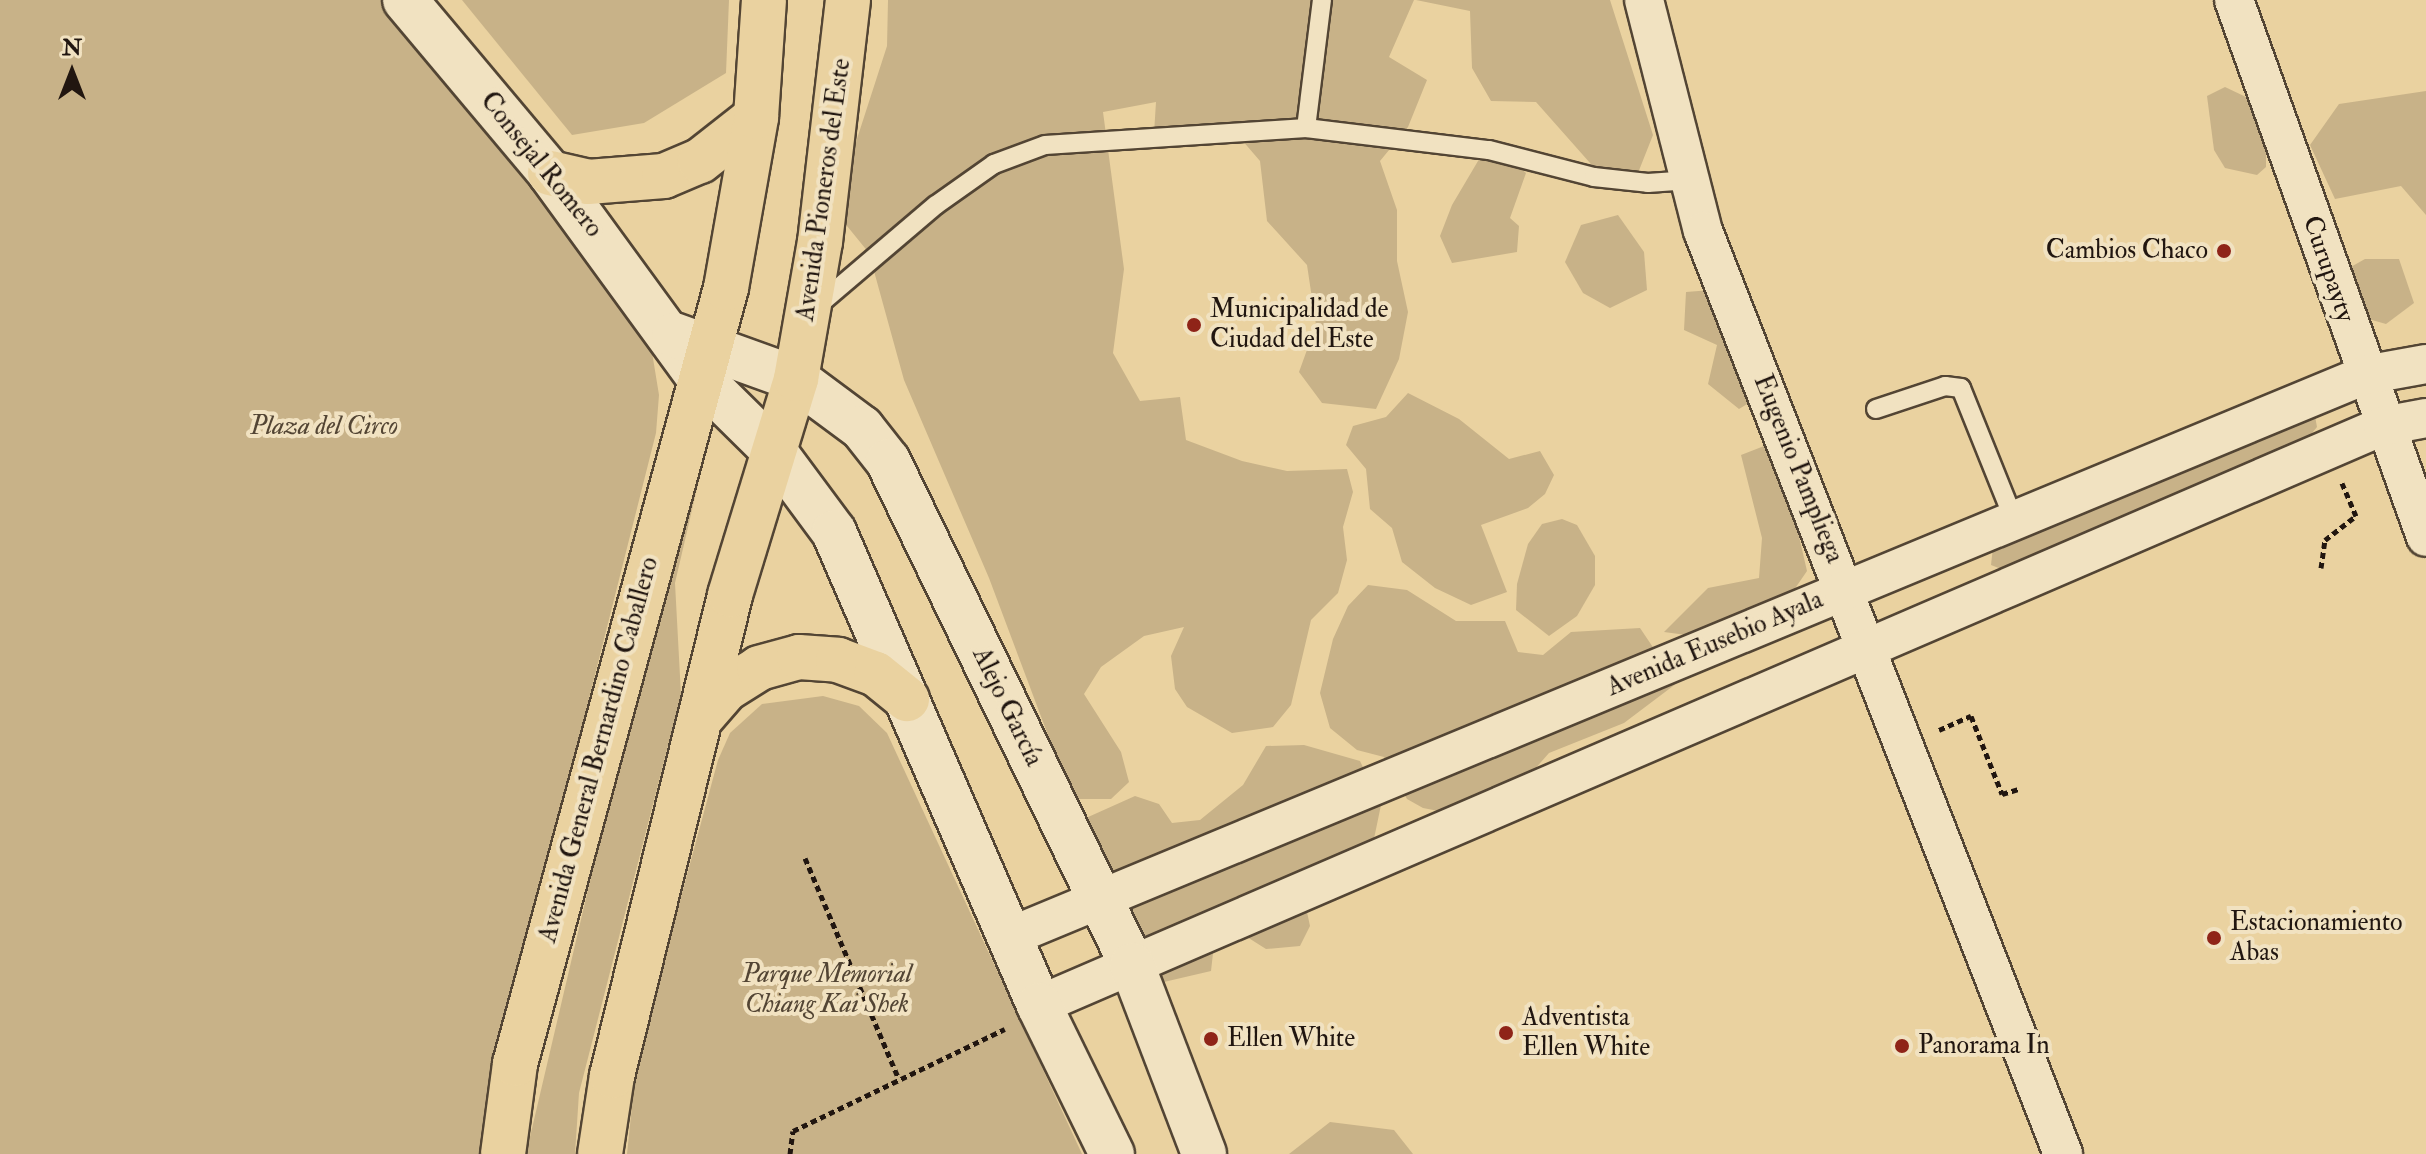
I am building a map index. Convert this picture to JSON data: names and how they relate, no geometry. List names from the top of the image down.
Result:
{
  "streets": {
    "main road": ["Avenida Pioneros del Este", "Avenida General Bernardino Caballero"],
    "street": [
      "Consejal Romero",
      "Curupayty",
      "Eugenio Pampliega",
      "Avenida Eusebio Ayala",
      "Alejo García"
    ]
  },
  "crossings": [
    ["Consejal Romero", "Alejo García"],
    ["Consejal Romero", "Avenida General Bernardino Caballero"],
    ["Avenida Pioneros del Este", "Alejo García"],
    ["Curupayty", "Avenida Eusebio Ayala"],
    ["Eugenio Pampliega", "Avenida Eusebio Ayala"],
    ["Avenida Eusebio Ayala", "Alejo García"],
    ["Alejo García", "Avenida General Bernardino Caballero"]
  ],
  "parks": ["Plaza del Circo", "Parque Memorial Chiang Kai Shek"],
  "places": [
    "Cambios Chaco",
    "Municipalidad de Ciudad del Este",
    "Estacionamiento Abas",
    "Adventista Ellen White",
    "Ellen White",
    "Panorama In"
  ],
  "north": "top"
}
